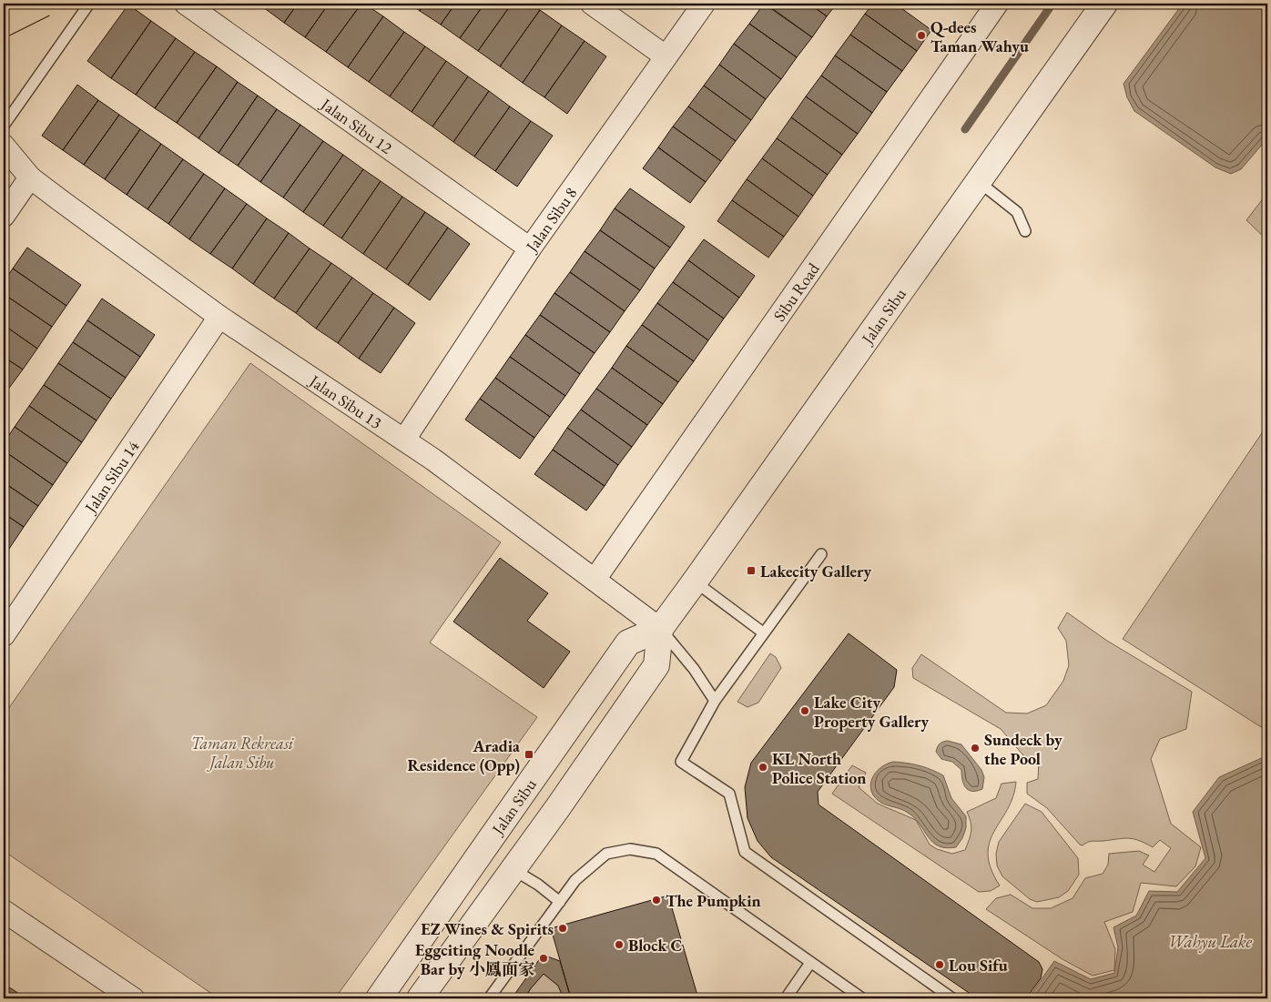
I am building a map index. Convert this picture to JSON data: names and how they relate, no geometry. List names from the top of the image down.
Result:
{
  "streets": {
    "street": [
      "Jalan Sibu 12",
      "Jalan Sibu 8",
      "Sibu Road",
      "Jalan Sibu",
      "Jalan Sibu 13",
      "Jalan Sibu 14"
    ]
  },
  "crossings": [
    ["Jalan Sibu 12", "Jalan Sibu 8"],
    ["Jalan Sibu 8", "Jalan Sibu 13"],
    ["Sibu Road", "Jalan Sibu 13"],
    ["Jalan Sibu", "Jalan Sibu 13"],
    ["Jalan Sibu 13", "Jalan Sibu 14"]
  ],
  "water": ["Wahyu Lake"],
  "parks": ["Taman Rekreasi Jalan Sibu"],
  "places": {
    "other": [
      "Q-dees Taman Wahyu",
      "Lake City Property Gallery",
      "Sundeck by the Pool",
      "KL North Police Station",
      "The Pumpkin",
      "EZ Wines & Spirits",
      "Block C",
      "Eggciting Noodle Bar by 小鳳面家",
      "Lou Sifu"
    ],
    "transit": ["Lakecity Gallery", "Aradia Residence (Opp)"]
  }
}
